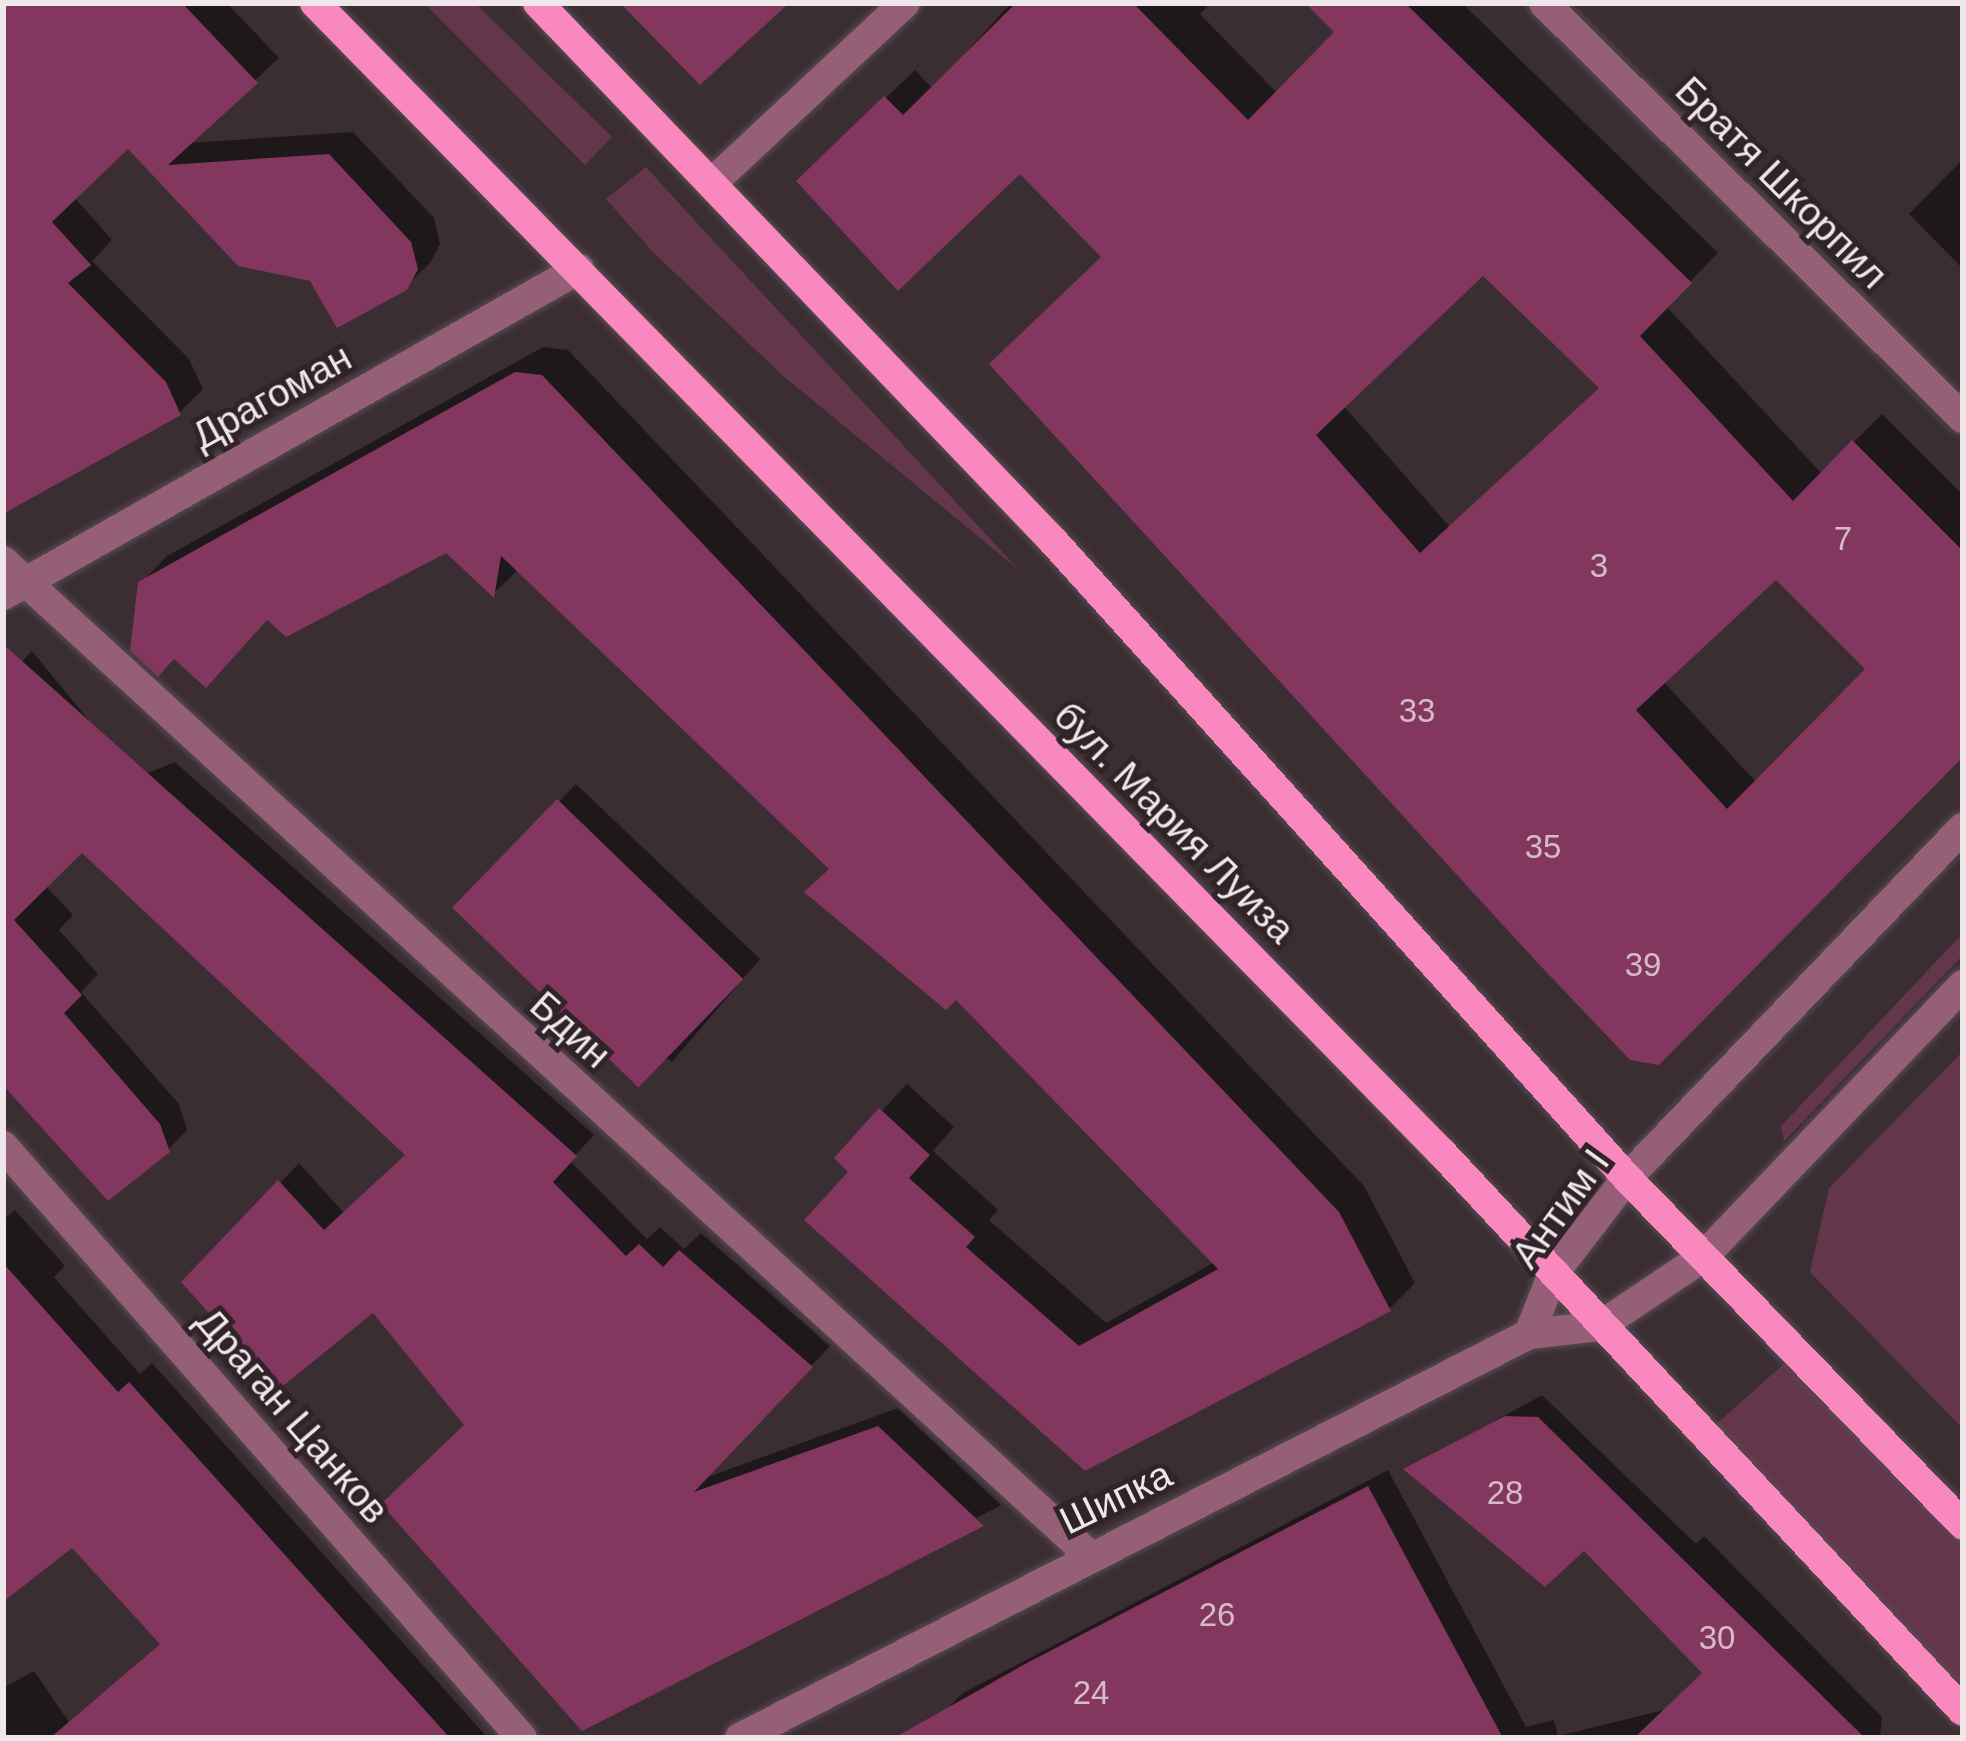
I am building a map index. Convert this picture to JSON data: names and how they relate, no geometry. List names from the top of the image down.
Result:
{
  "streets": {
    "main road": ["бул. Мария Луиза"],
    "street": [
      "Братя Шкорпил",
      "Драгоман",
      "Бдин",
      "Антим I",
      "Драган Цанков",
      "Шипка"
    ]
  },
  "crossings": [
    ["Драгоман", "бул. Мария Луиза"],
    ["Драгоман", "Бдин"],
    ["бул. Мария Луиза", "Антим I"],
    ["Бдин", "Шипка"],
    ["Антим I", "Шипка"]
  ],
  "house_numbers": [
    "7",
    "3",
    "33",
    "35",
    "39",
    "28",
    "26",
    "30",
    "24"
  ]
}
